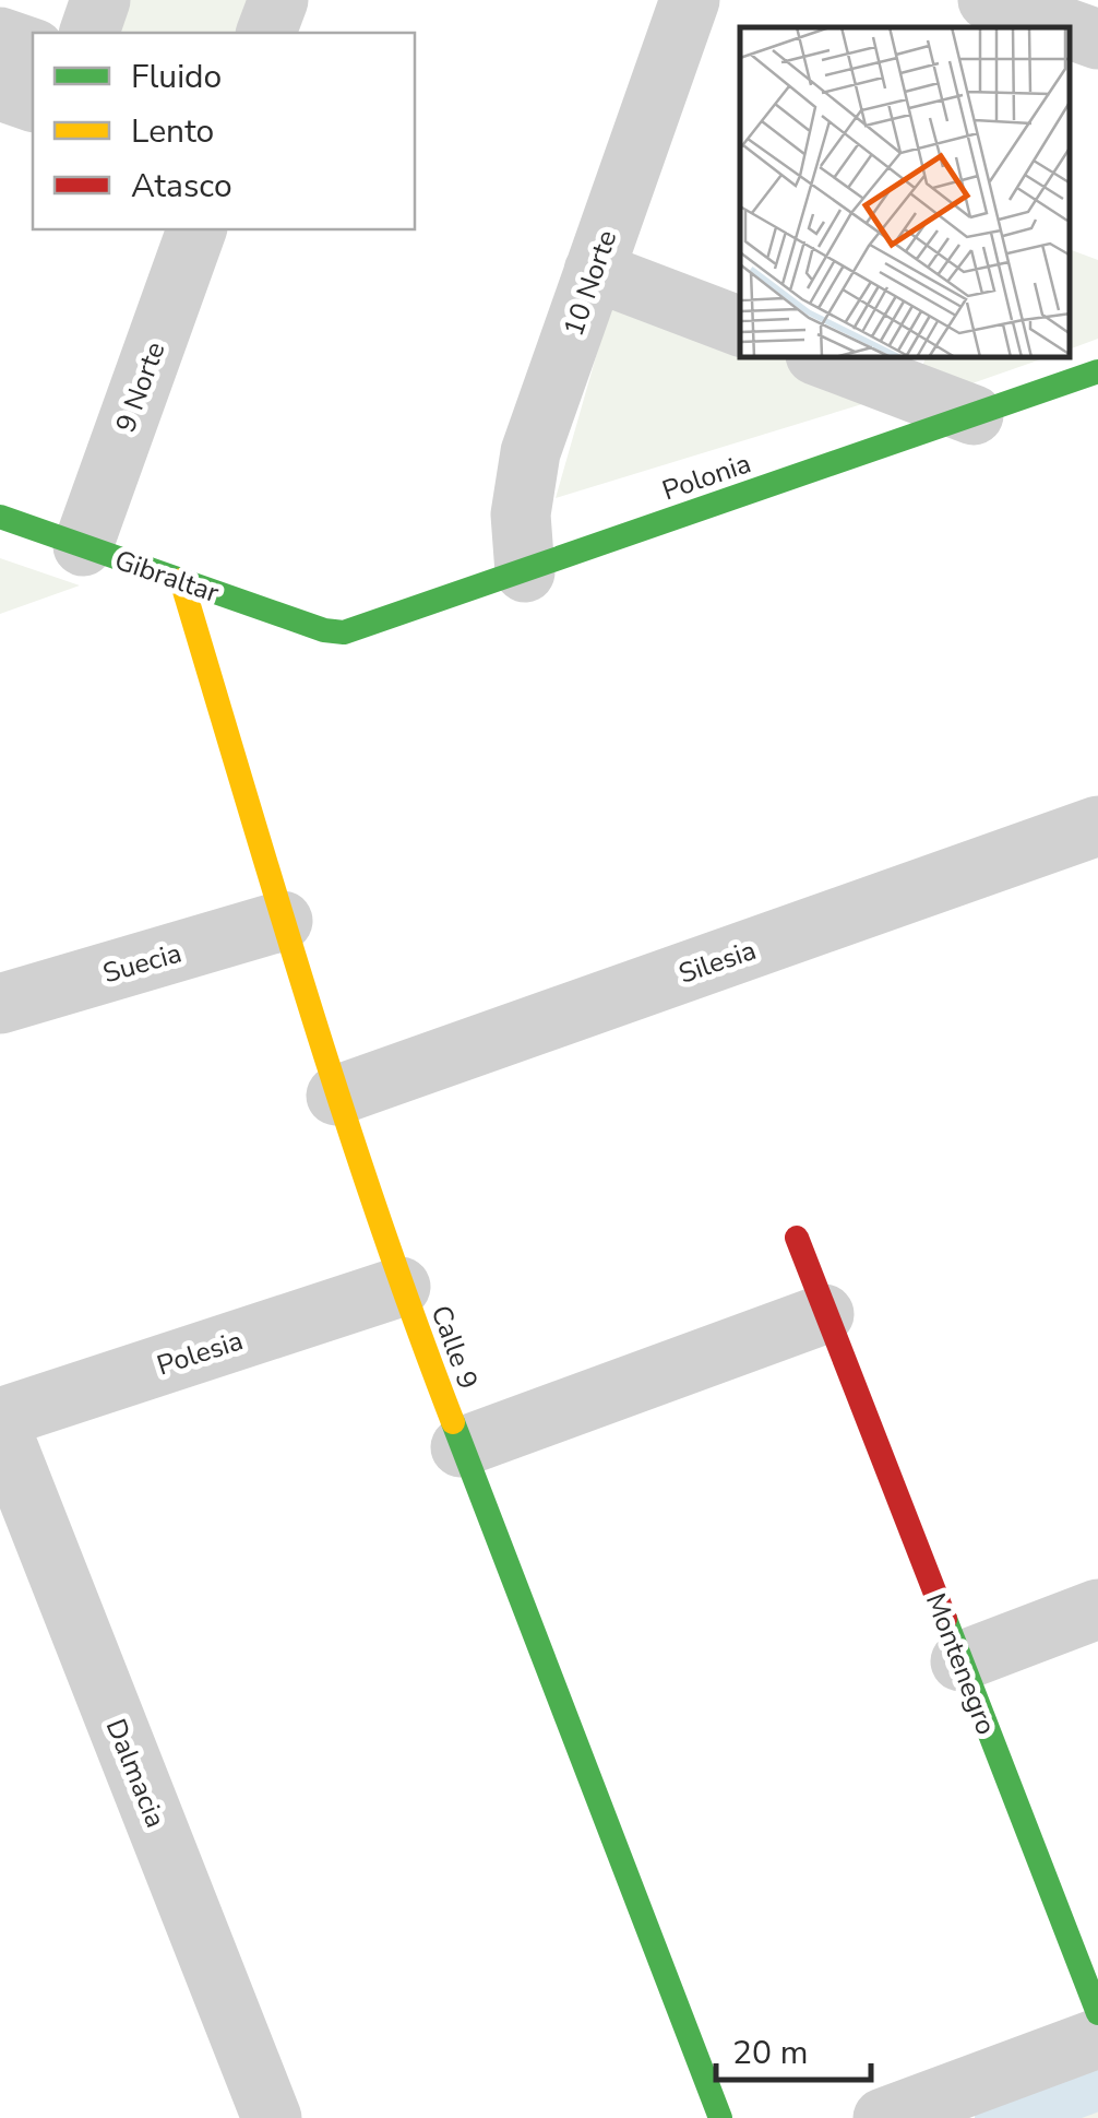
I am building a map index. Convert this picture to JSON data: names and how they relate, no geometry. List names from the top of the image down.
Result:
{
  "streets": {
    "street": [
      "10 Norte",
      "9 Norte",
      "Polonia",
      "Gibraltar",
      "Silesia",
      "Suecia",
      "Calle 9",
      "Polesia",
      "Montenegro",
      "Dalmacia"
    ]
  },
  "crossings": [
    ["10 Norte", "Polonia"],
    ["9 Norte", "Gibraltar"],
    ["Polonia", "Gibraltar"],
    ["Gibraltar", "Calle 9"],
    ["Silesia", "Calle 9"],
    ["Suecia", "Calle 9"],
    ["Calle 9", "Polesia"]
  ],
  "legend": ["Fluido", "Lento", "Atasco"],
  "scale_bar": "20 m"
}
